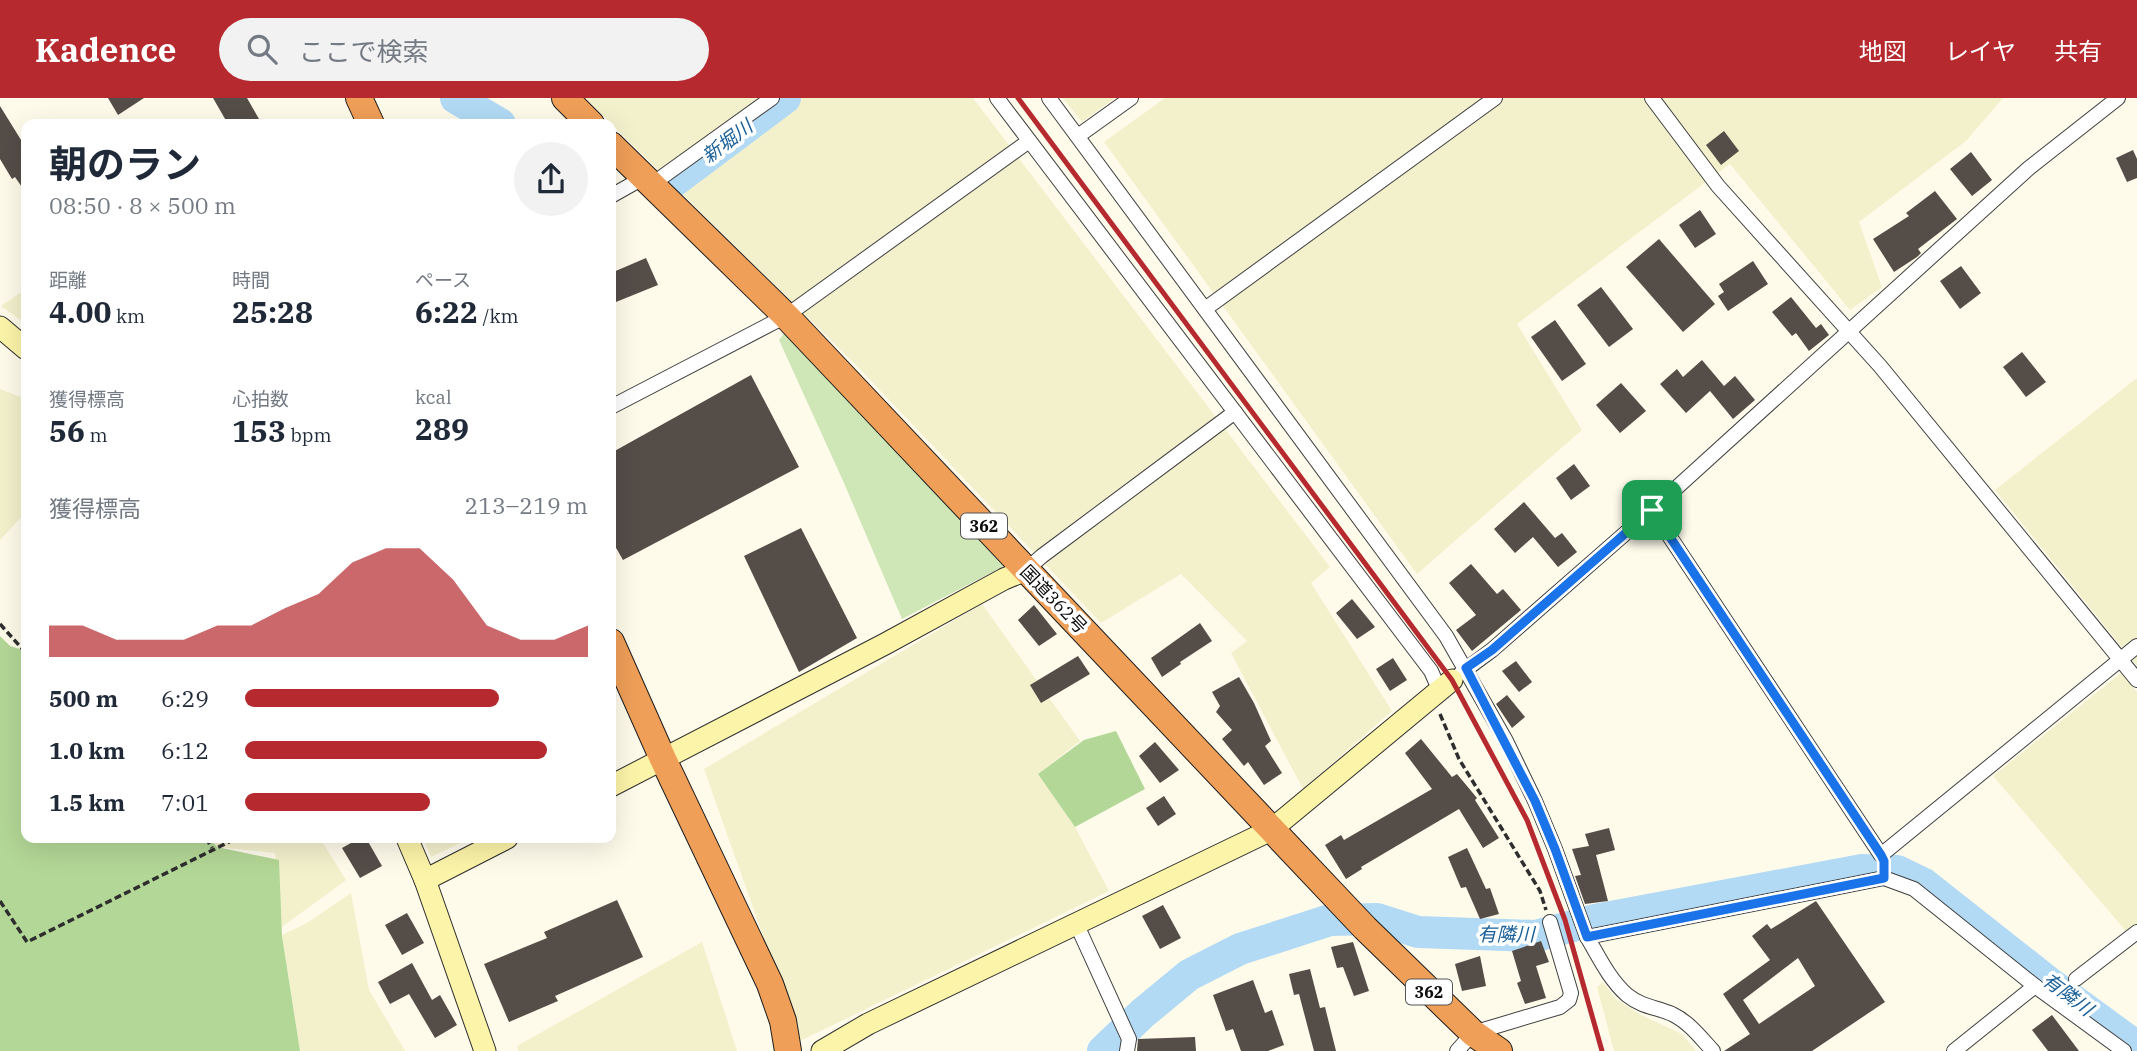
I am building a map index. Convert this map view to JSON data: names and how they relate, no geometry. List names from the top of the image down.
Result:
{
  "streets": {
    "highway": ["362", "国道362号"]
  },
  "water": ["新堀川", "有隣川"],
  "page": {
    "header": "Kadence",
    "search": "ここで検索",
    "nav": ["地図", "レイヤ", "共有"],
    "heading": ["朝のラン", "08:50 · 8 × 500 m"],
    "stats": [
      ["距離", "4.00 km"],
      ["時間", "25:28"],
      ["ペース", "6:22 /km"],
      ["獲得標高", "56 m"],
      ["心拍数", "153 bpm"],
      ["kcal", "289"]
    ],
    "chart": ["獲得標高", "213–219 m"],
    "list": [
      {
        "name": "500 m",
        "note": "6:29"
      },
      {
        "name": "1.0 km",
        "note": "6:12"
      },
      {
        "name": "1.5 km",
        "note": "7:01"
      }
    ]
  }
}
